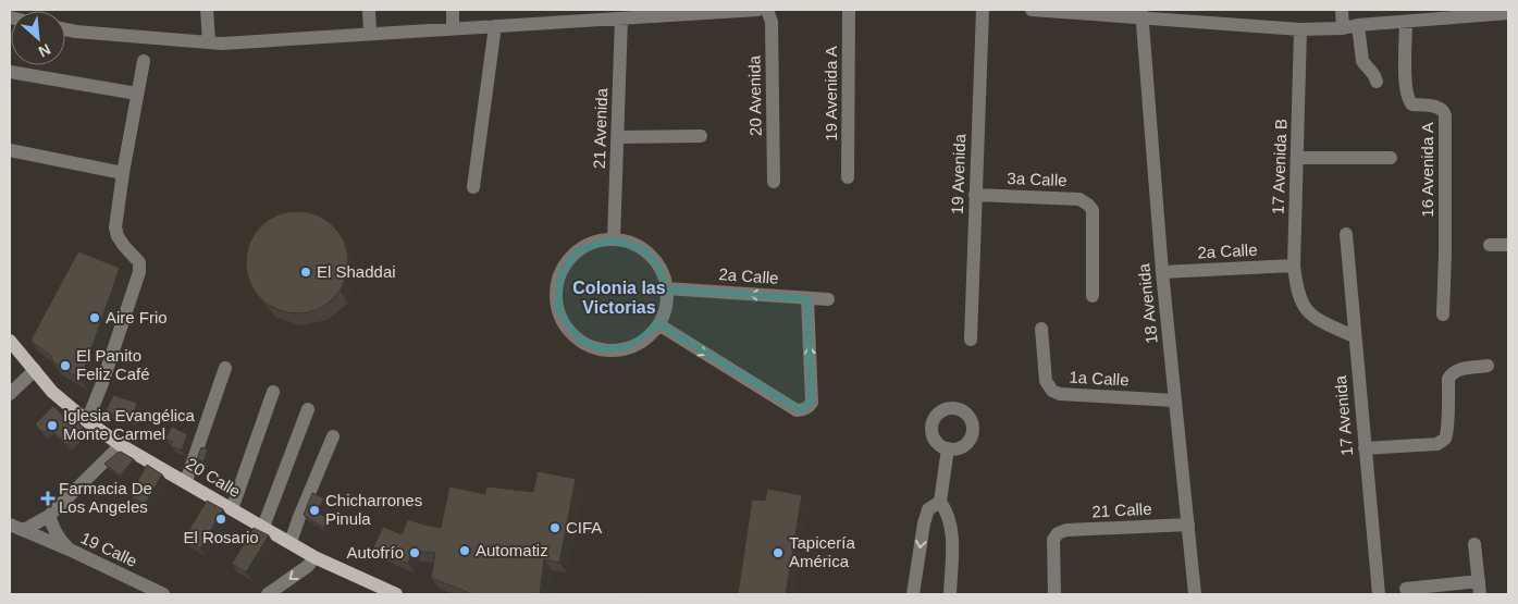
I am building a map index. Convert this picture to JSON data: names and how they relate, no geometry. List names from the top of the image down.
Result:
{
  "streets": {
    "main road": ["20 Calle"],
    "street": [
      "19 Avenida A",
      "20 Avenida",
      "21 Avenida",
      "17 Avenida B",
      "16 Avenida A",
      "19 Avenida",
      "3a Calle",
      "2a Calle",
      "18 Avenida",
      "1a Calle",
      "17 Avenida",
      "21 Calle",
      "19 Calle"
    ]
  },
  "crossings": [
    ["21 Avenida", "2a Calle"],
    ["17 Avenida B", "2a Calle"],
    ["17 Avenida B", "17 Avenida"],
    ["19 Avenida", "3a Calle"],
    ["2a Calle", "18 Avenida"],
    ["18 Avenida", "1a Calle"],
    ["18 Avenida", "21 Calle"]
  ],
  "one_way": ["2a Calle"],
  "districts": ["Colonia las Victorias"],
  "places": {
    "other": [
      "El Shaddai",
      "Aire Frio",
      "El Panito Feliz Café",
      "Iglesia Evangélica Monte Carmel",
      "Chicharrones Pinula",
      "El Rosario",
      "CIFA",
      "Automatiz",
      "Autofrío",
      "Tapicería América"
    ],
    "health": ["Farmacia De Los Angeles"]
  },
  "north": "bottom right"
}
